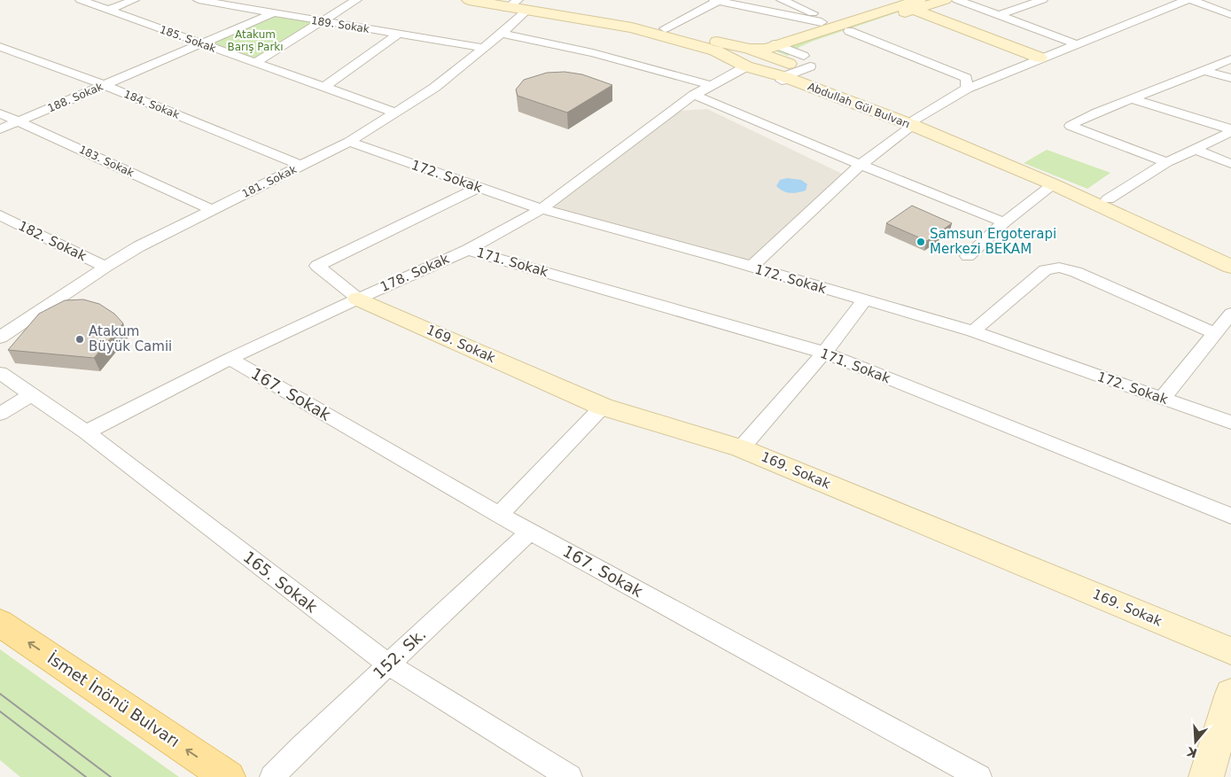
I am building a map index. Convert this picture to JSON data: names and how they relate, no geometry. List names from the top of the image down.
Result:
{
  "streets": {
    "main road": ["Abdullah Gül Bulvarı", "169. Sokak", "İsmet İnönü Bulvarı"],
    "street": [
      "189. Sokak",
      "185. Sokak",
      "188. Sokak",
      "184. Sokak",
      "183. Sokak",
      "172. Sokak",
      "181. Sokak",
      "182. Sokak",
      "171. Sokak",
      "178. Sokak",
      "167. Sokak",
      "165. Sokak",
      "152. Sk."
    ]
  },
  "crossings": [
    ["189. Sokak", "188. Sokak"],
    ["189. Sokak", "181. Sokak"],
    ["185. Sokak", "188. Sokak"],
    ["185. Sokak", "181. Sokak"],
    ["188. Sokak", "184. Sokak"],
    ["188. Sokak", "183. Sokak"],
    ["184. Sokak", "181. Sokak"],
    ["Abdullah Gül Bulvarı", "181. Sokak"],
    ["Abdullah Gül Bulvarı", "178. Sokak"],
    ["183. Sokak", "181. Sokak"],
    ["172. Sokak", "181. Sokak"],
    ["172. Sokak", "178. Sokak"],
    ["181. Sokak", "182. Sokak"],
    ["171. Sokak", "178. Sokak"],
    ["178. Sokak", "169. Sokak"],
    ["178. Sokak", "167. Sokak"],
    ["178. Sokak", "165. Sokak"],
    ["167. Sokak", "152. Sk."],
    ["165. Sokak", "152. Sk."]
  ],
  "one_way": ["İsmet İnönü Bulvarı"],
  "parks": ["Atakum Barış Parkı"],
  "places": ["Samsun Ergoterapi Merkezi BEKAM", "Atakum Büyük Camii"],
  "north": "bottom"
}
